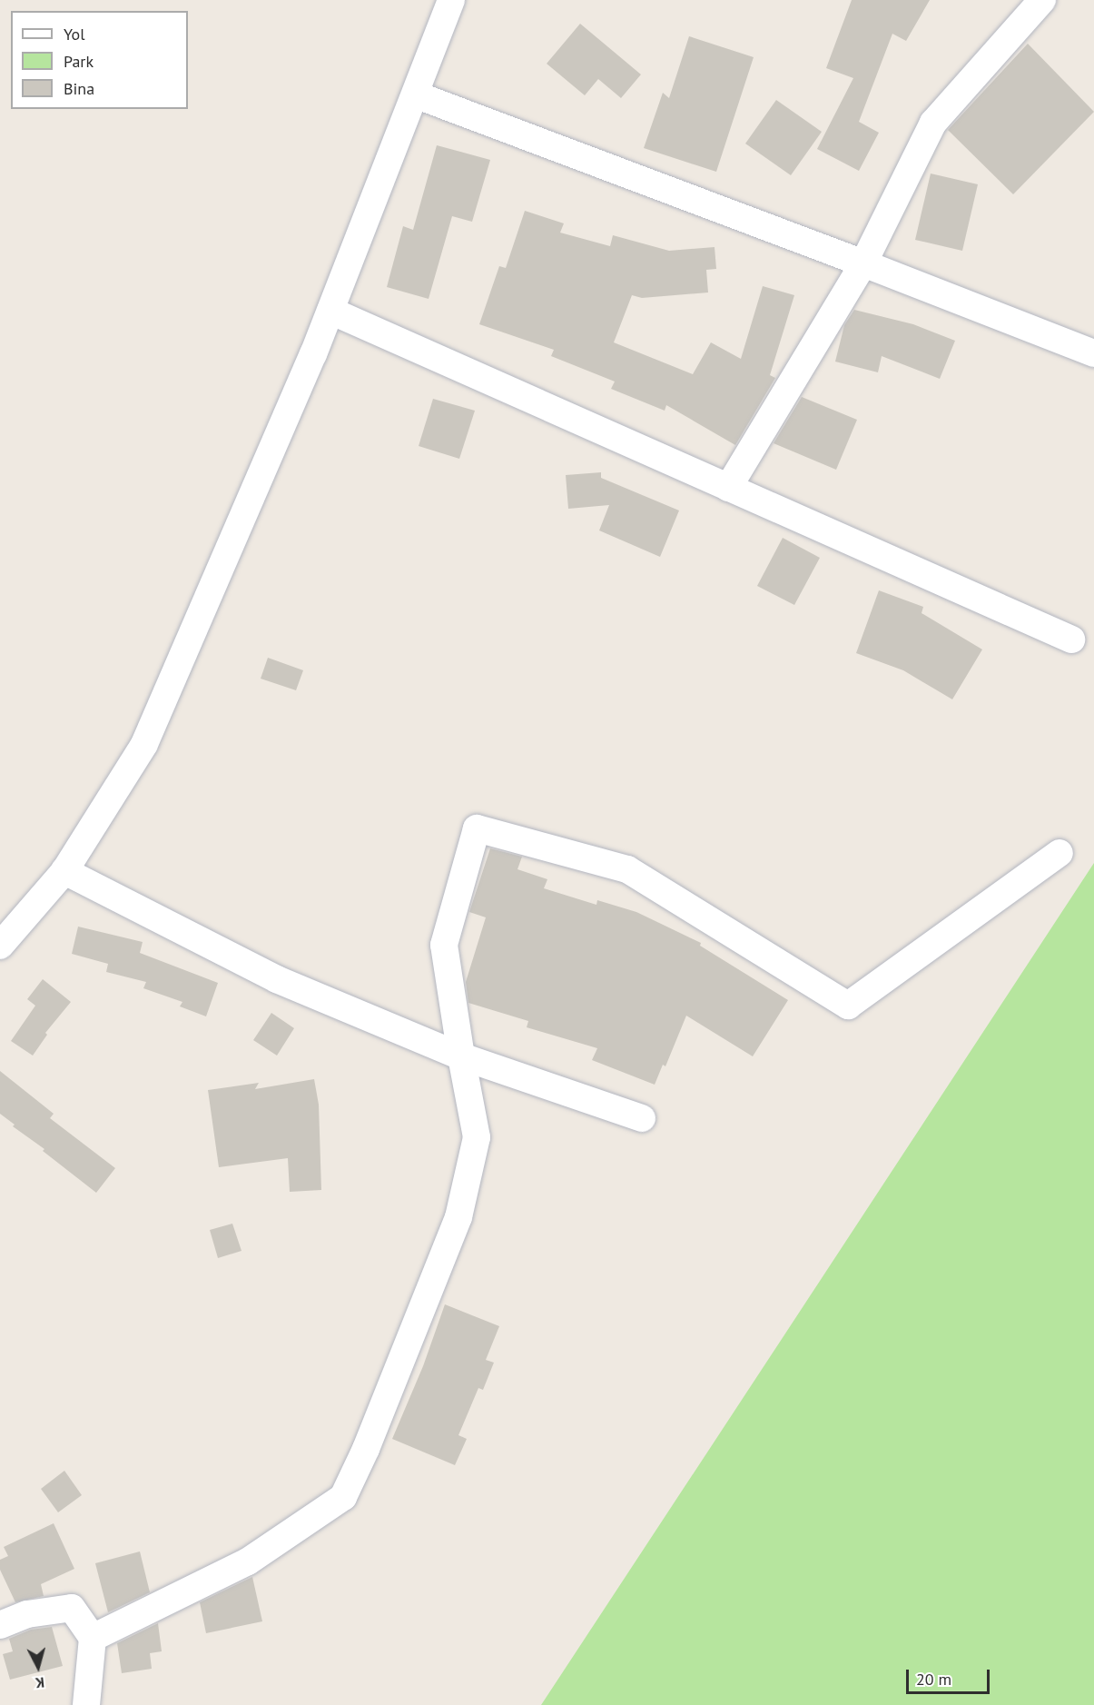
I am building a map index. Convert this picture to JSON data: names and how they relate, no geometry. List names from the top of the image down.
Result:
{
  "legend": ["Yol", "Park", "Bina"],
  "scale_bar": "20 m",
  "north": "bottom"
}
